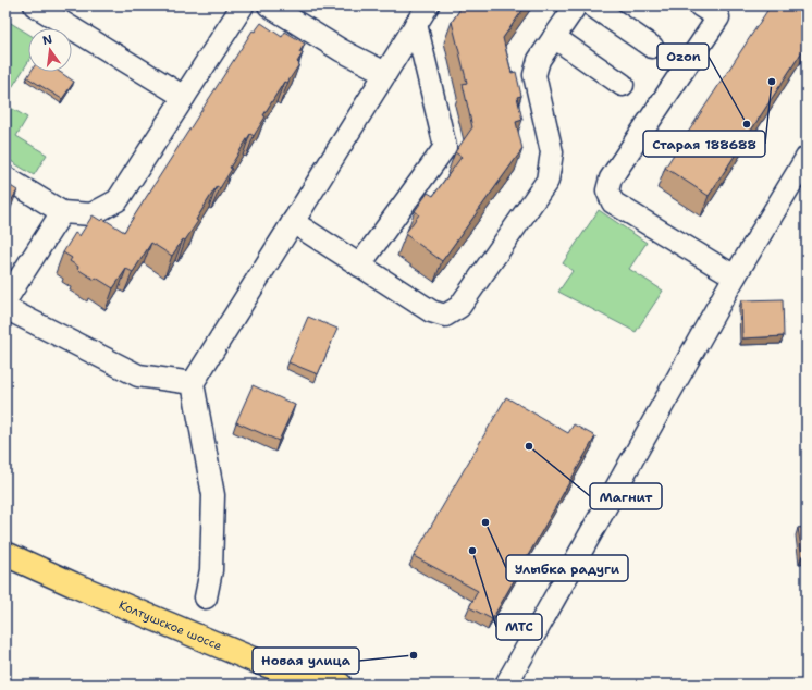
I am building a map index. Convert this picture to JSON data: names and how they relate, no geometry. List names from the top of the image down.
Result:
{
  "streets": {
    "main road": ["Колтушское шоссе"]
  },
  "places": [
    "Старая 188688",
    "Ozon",
    "Магнит",
    "Улыбка радуги",
    "МТС",
    "Новая улица"
  ],
  "north": "top"
}
